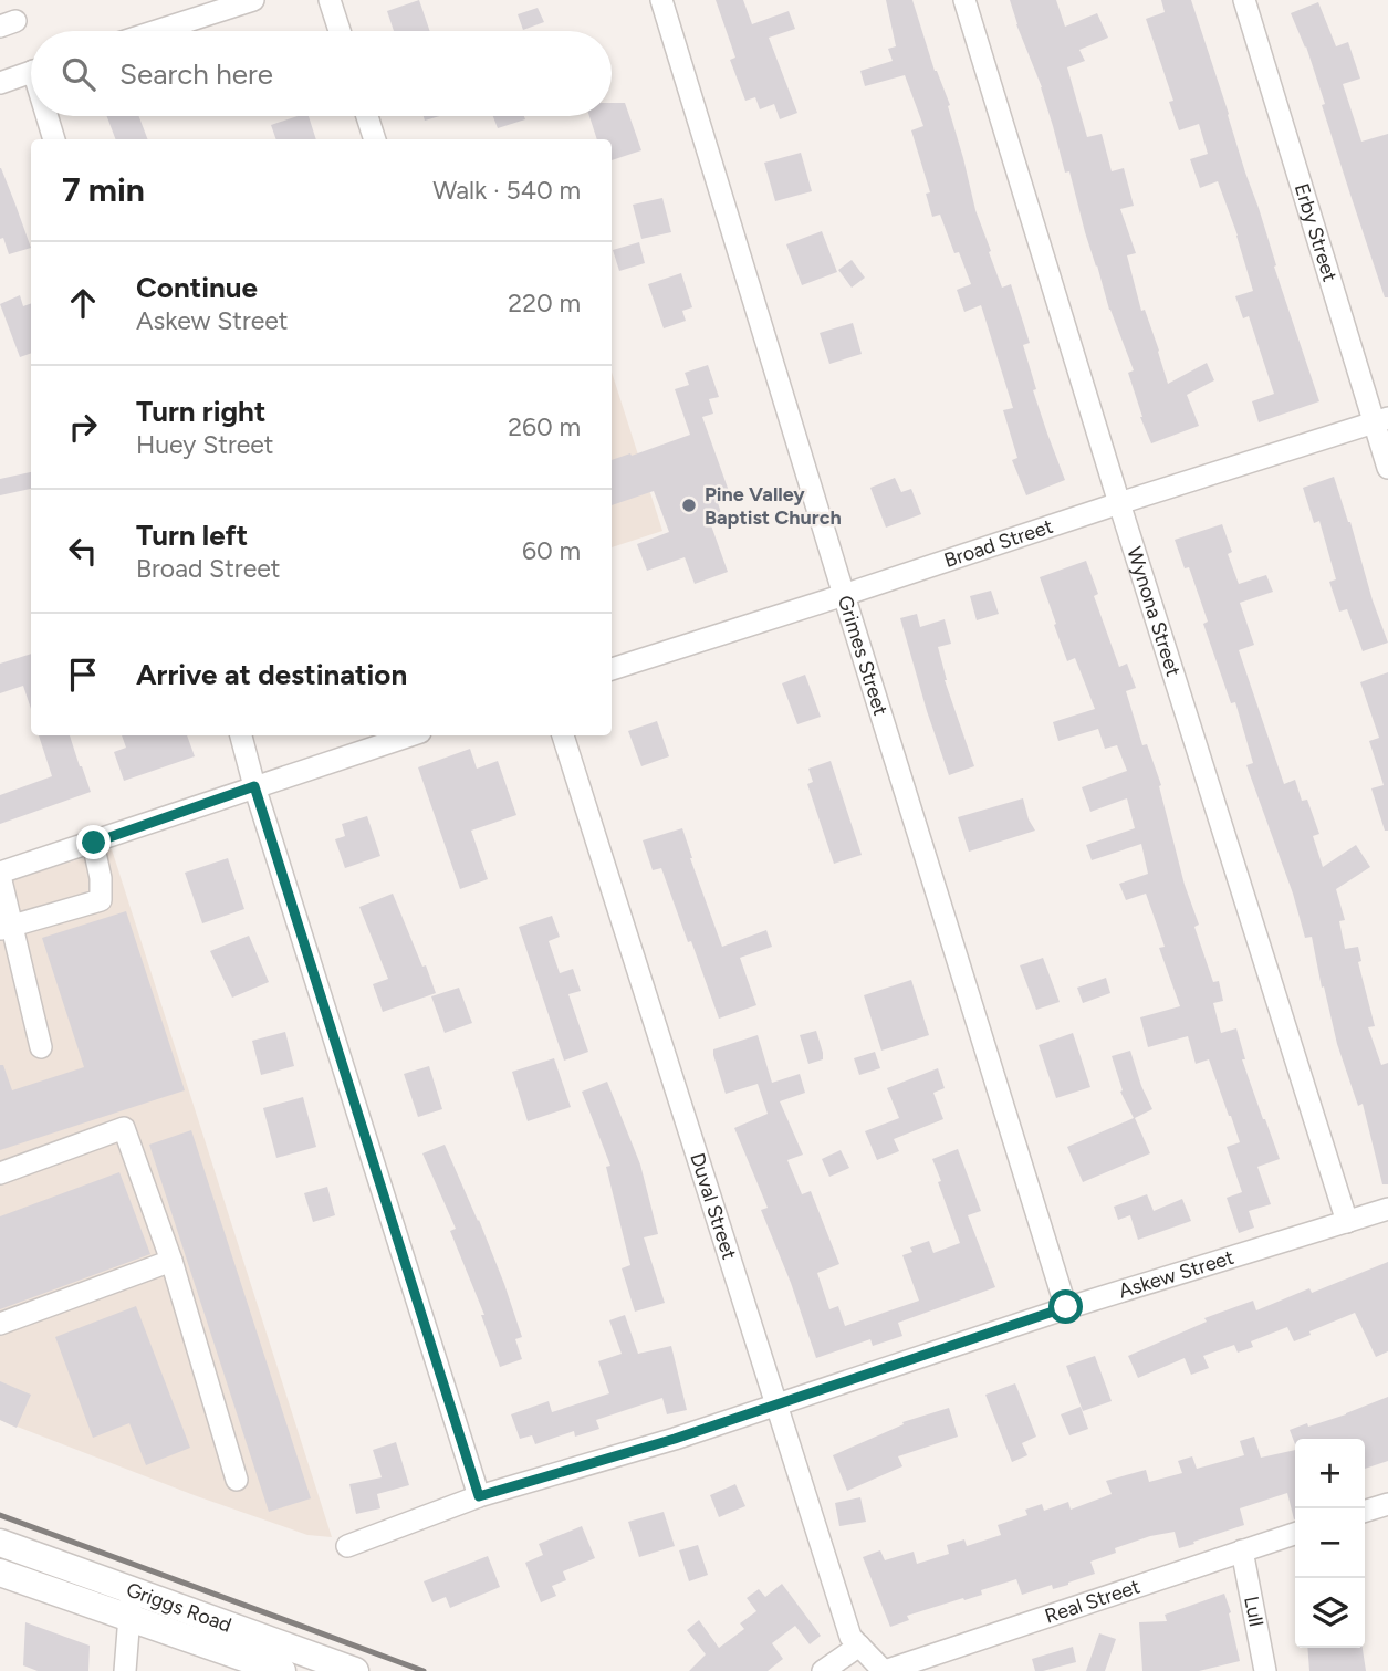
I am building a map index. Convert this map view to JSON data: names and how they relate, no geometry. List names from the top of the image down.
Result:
{
  "streets": {
    "main road": ["Griggs Road"],
    "street": [
      "Erby Street",
      "Broad Street",
      "Wynona Street",
      "Grimes Street",
      "Duval Street",
      "Askew Street",
      "Real Street",
      "Lull"
    ]
  },
  "crossings": [
    ["Erby Street", "Broad Street"],
    ["Broad Street", "Wynona Street"],
    ["Broad Street", "Grimes Street"],
    ["Wynona Street", "Askew Street"],
    ["Grimes Street", "Askew Street"],
    ["Duval Street", "Askew Street"],
    ["Duval Street", "Real Street"],
    ["Real Street", "Lull"]
  ],
  "places": ["Pine Valley Baptist Church"],
  "page": {
    "search": "Search here",
    "heading": ["7 min", "Walk · 540 m"],
    "list": [
      ["Continue", "Askew Street", "220 m"],
      ["Turn right", "Huey Street", "260 m"],
      ["Turn left", "Broad Street", "60 m"],
      "Arrive at destination"
    ],
    "map_buttons": ["+", "−"]
  }
}
